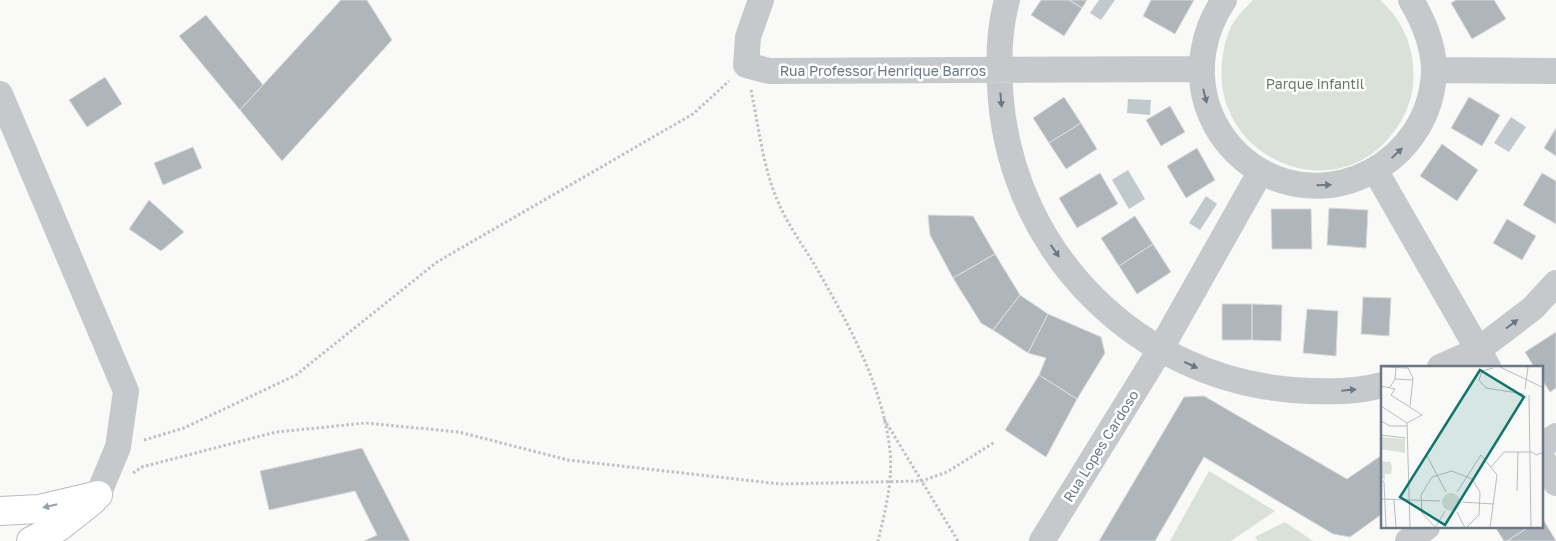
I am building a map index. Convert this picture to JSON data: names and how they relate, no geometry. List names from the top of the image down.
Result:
{
  "streets": {
    "street": ["Rua Professor Henrique Barros", "Rua Lopes Cardoso"]
  },
  "parks": ["Parque infantil"]
}
